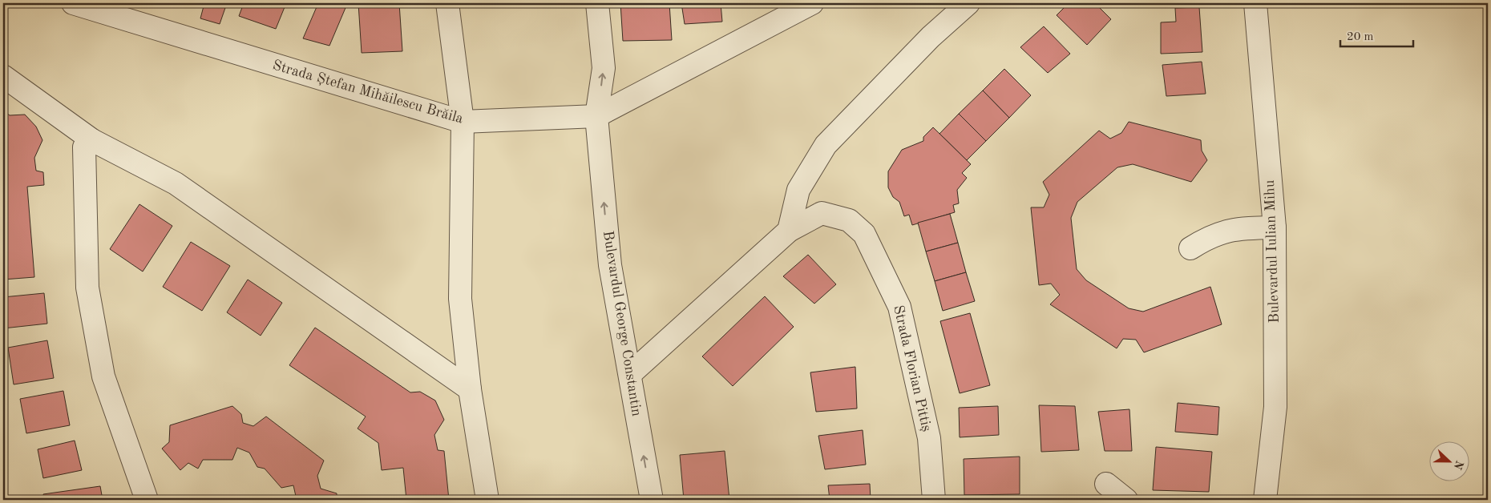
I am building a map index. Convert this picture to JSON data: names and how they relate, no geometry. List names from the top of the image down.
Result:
{
  "streets": {
    "street": [
      "Strada Ștefan Mihăilescu Brăila",
      "Bulevardul Iulian Mihu",
      "Bulevardul George Constantin",
      "Strada Florian Pittiș"
    ]
  },
  "crossings": [
    ["Strada Ștefan Mihăilescu Brăila", "Bulevardul George Constantin"],
    ["Bulevardul George Constantin", "Strada Florian Pittiș"]
  ],
  "scale_bar": "20 m",
  "north": "right"
}
